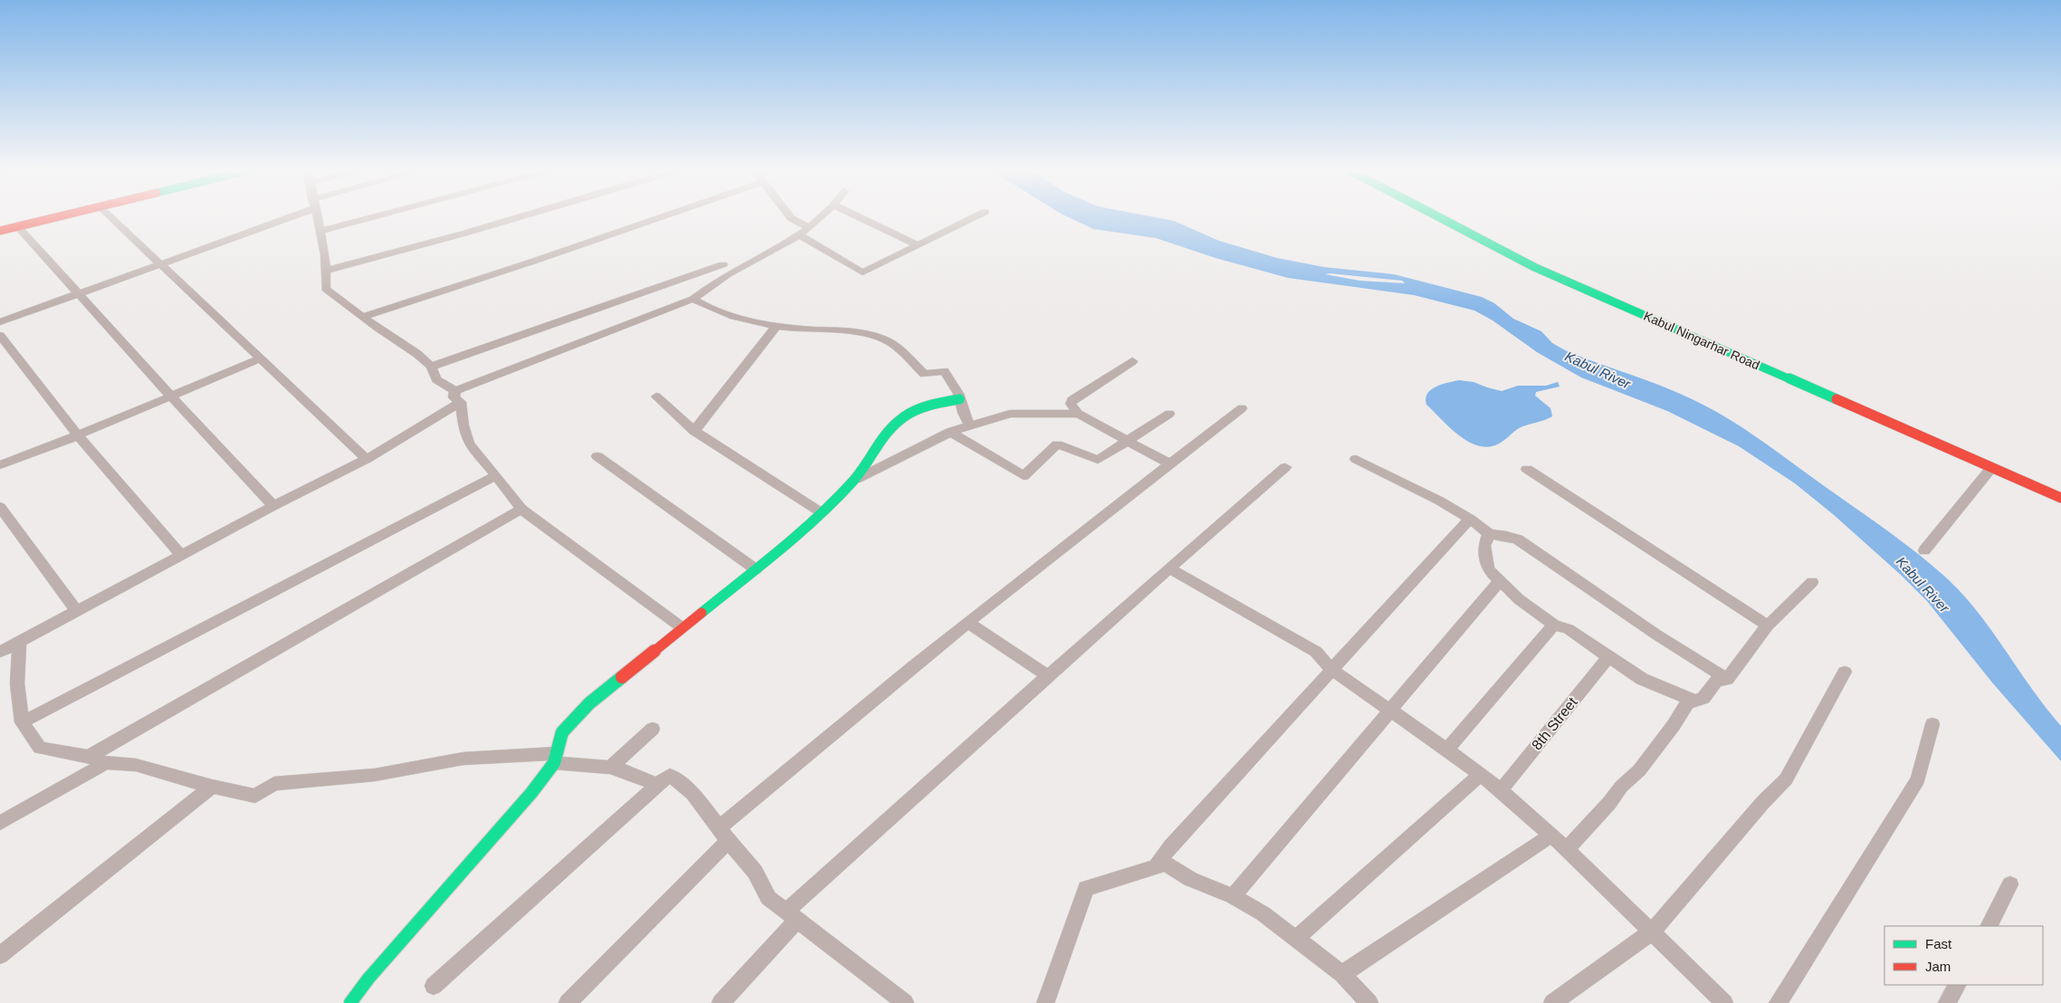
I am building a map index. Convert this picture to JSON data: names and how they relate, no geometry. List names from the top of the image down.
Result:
{
  "streets": {
    "main road": ["Kabul Ningarhar Road"],
    "street": ["8th Street"]
  },
  "water": ["Kabul River"],
  "legend": ["Fast", "Jam"]
}
